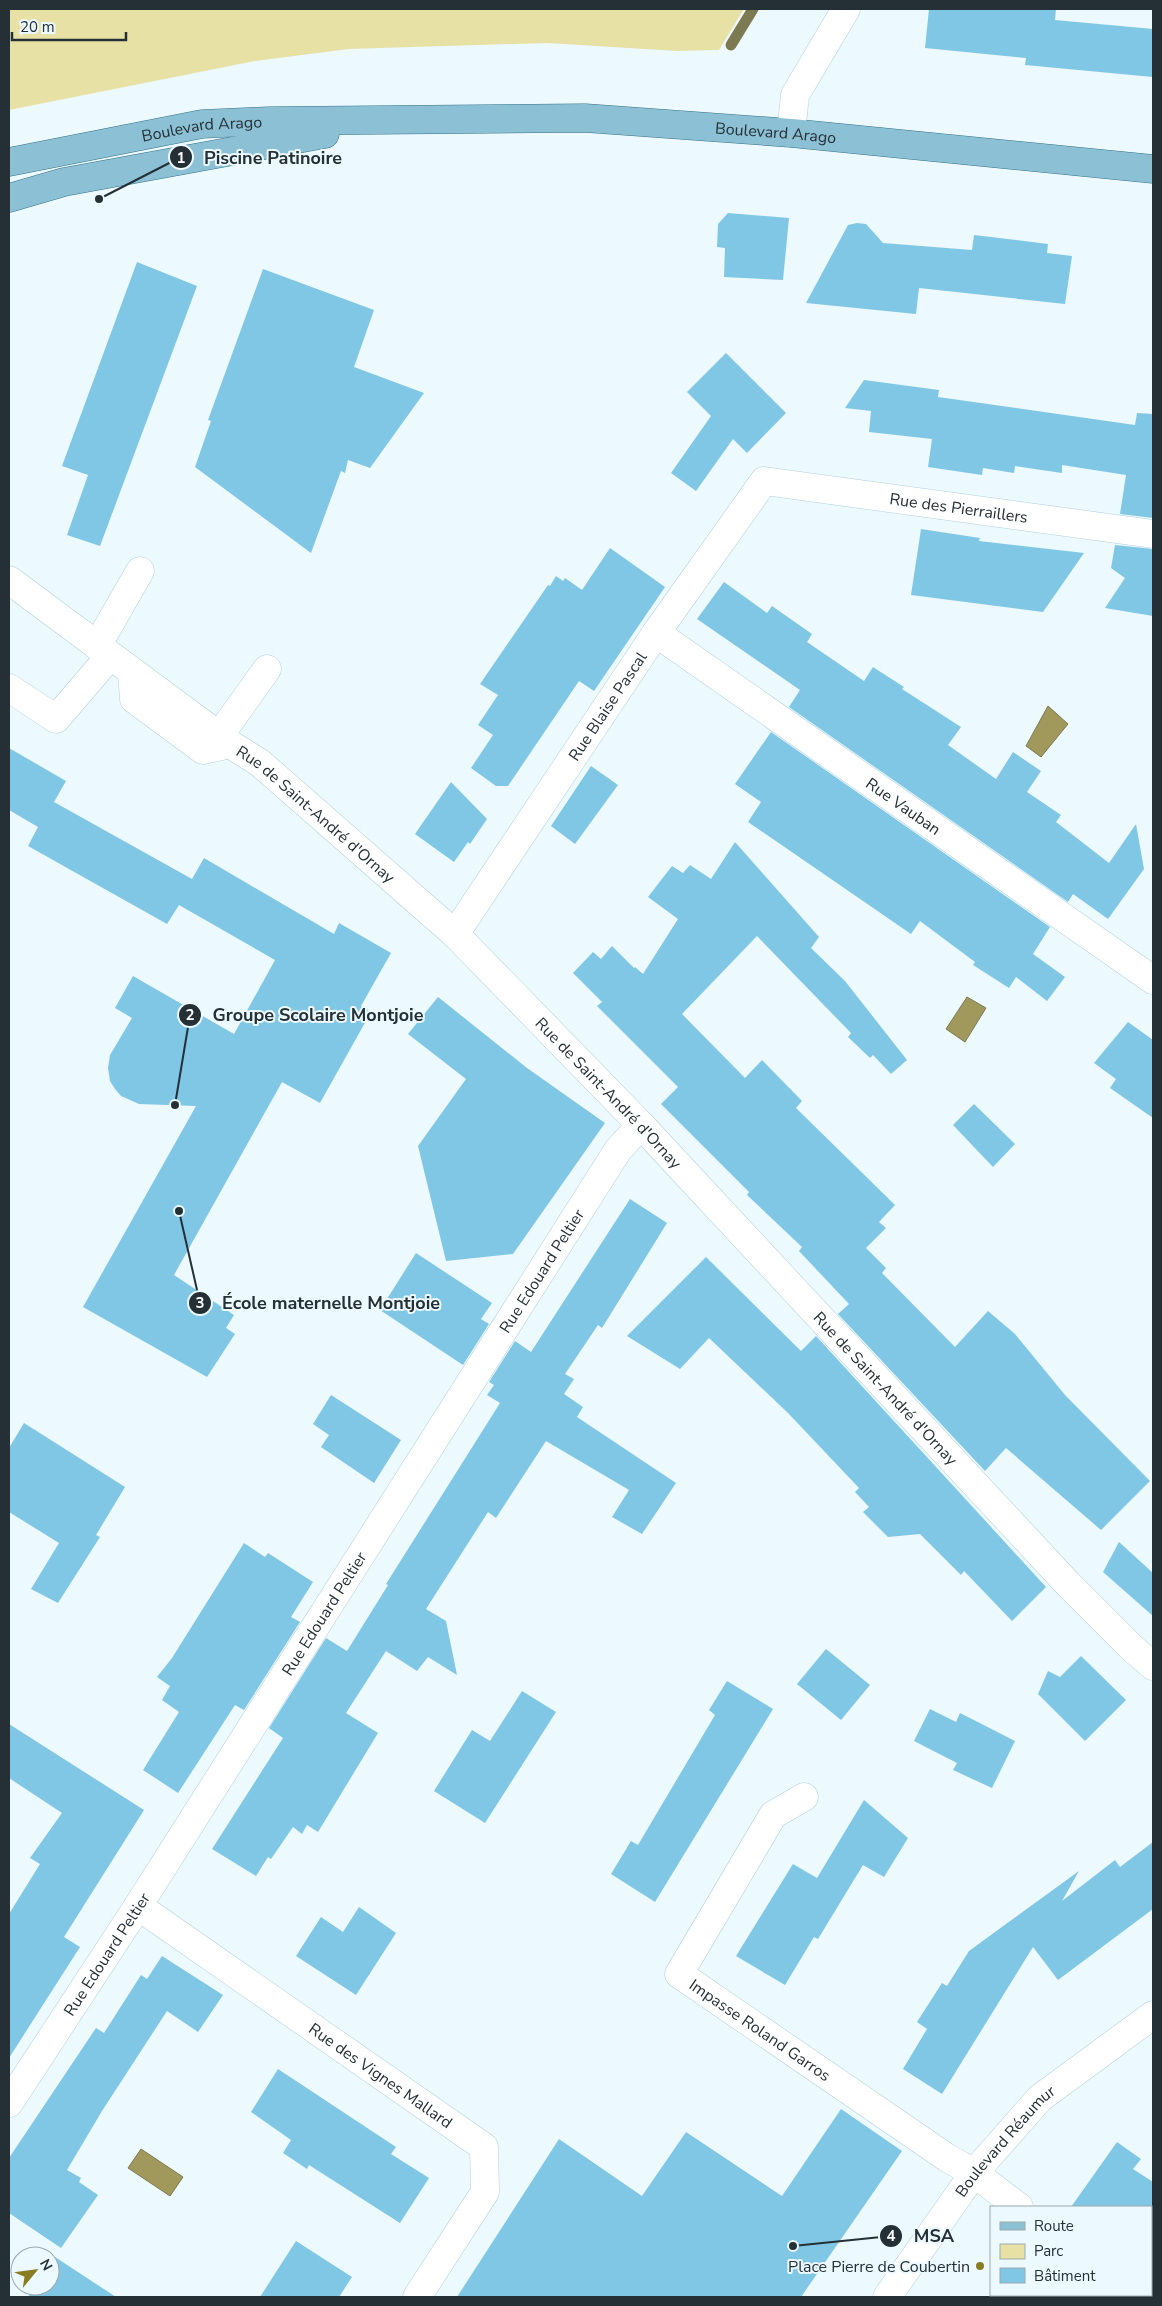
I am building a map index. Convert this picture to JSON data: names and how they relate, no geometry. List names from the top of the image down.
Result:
{
  "streets": {
    "main road": ["Boulevard Arago"],
    "street": [
      "Rue des Pierraillers",
      "Rue Blaise Pascal",
      "Rue Vauban",
      "Rue de Saint-André d'Ornay",
      "Rue Edouard Peltier",
      "Impasse Roland Garros",
      "Rue des Vignes Mallard",
      "Boulevard Réaumur"
    ]
  },
  "crossings": [
    ["Rue des Pierraillers", "Rue Blaise Pascal"],
    ["Rue Blaise Pascal", "Rue Vauban"],
    ["Rue Blaise Pascal", "Rue de Saint-André d'Ornay"],
    ["Rue de Saint-André d'Ornay", "Rue Edouard Peltier"],
    ["Rue Edouard Peltier", "Rue des Vignes Mallard"],
    ["Impasse Roland Garros", "Boulevard Réaumur"]
  ],
  "places": [
    "Piscine Patinoire",
    "Groupe Scolaire Montjoie",
    "École maternelle Montjoie",
    "MSA",
    "Place Pierre de Coubertin"
  ],
  "legend": ["Route", "Parc", "Bâtiment"],
  "scale_bar": "20 m",
  "north": "top right"
}
